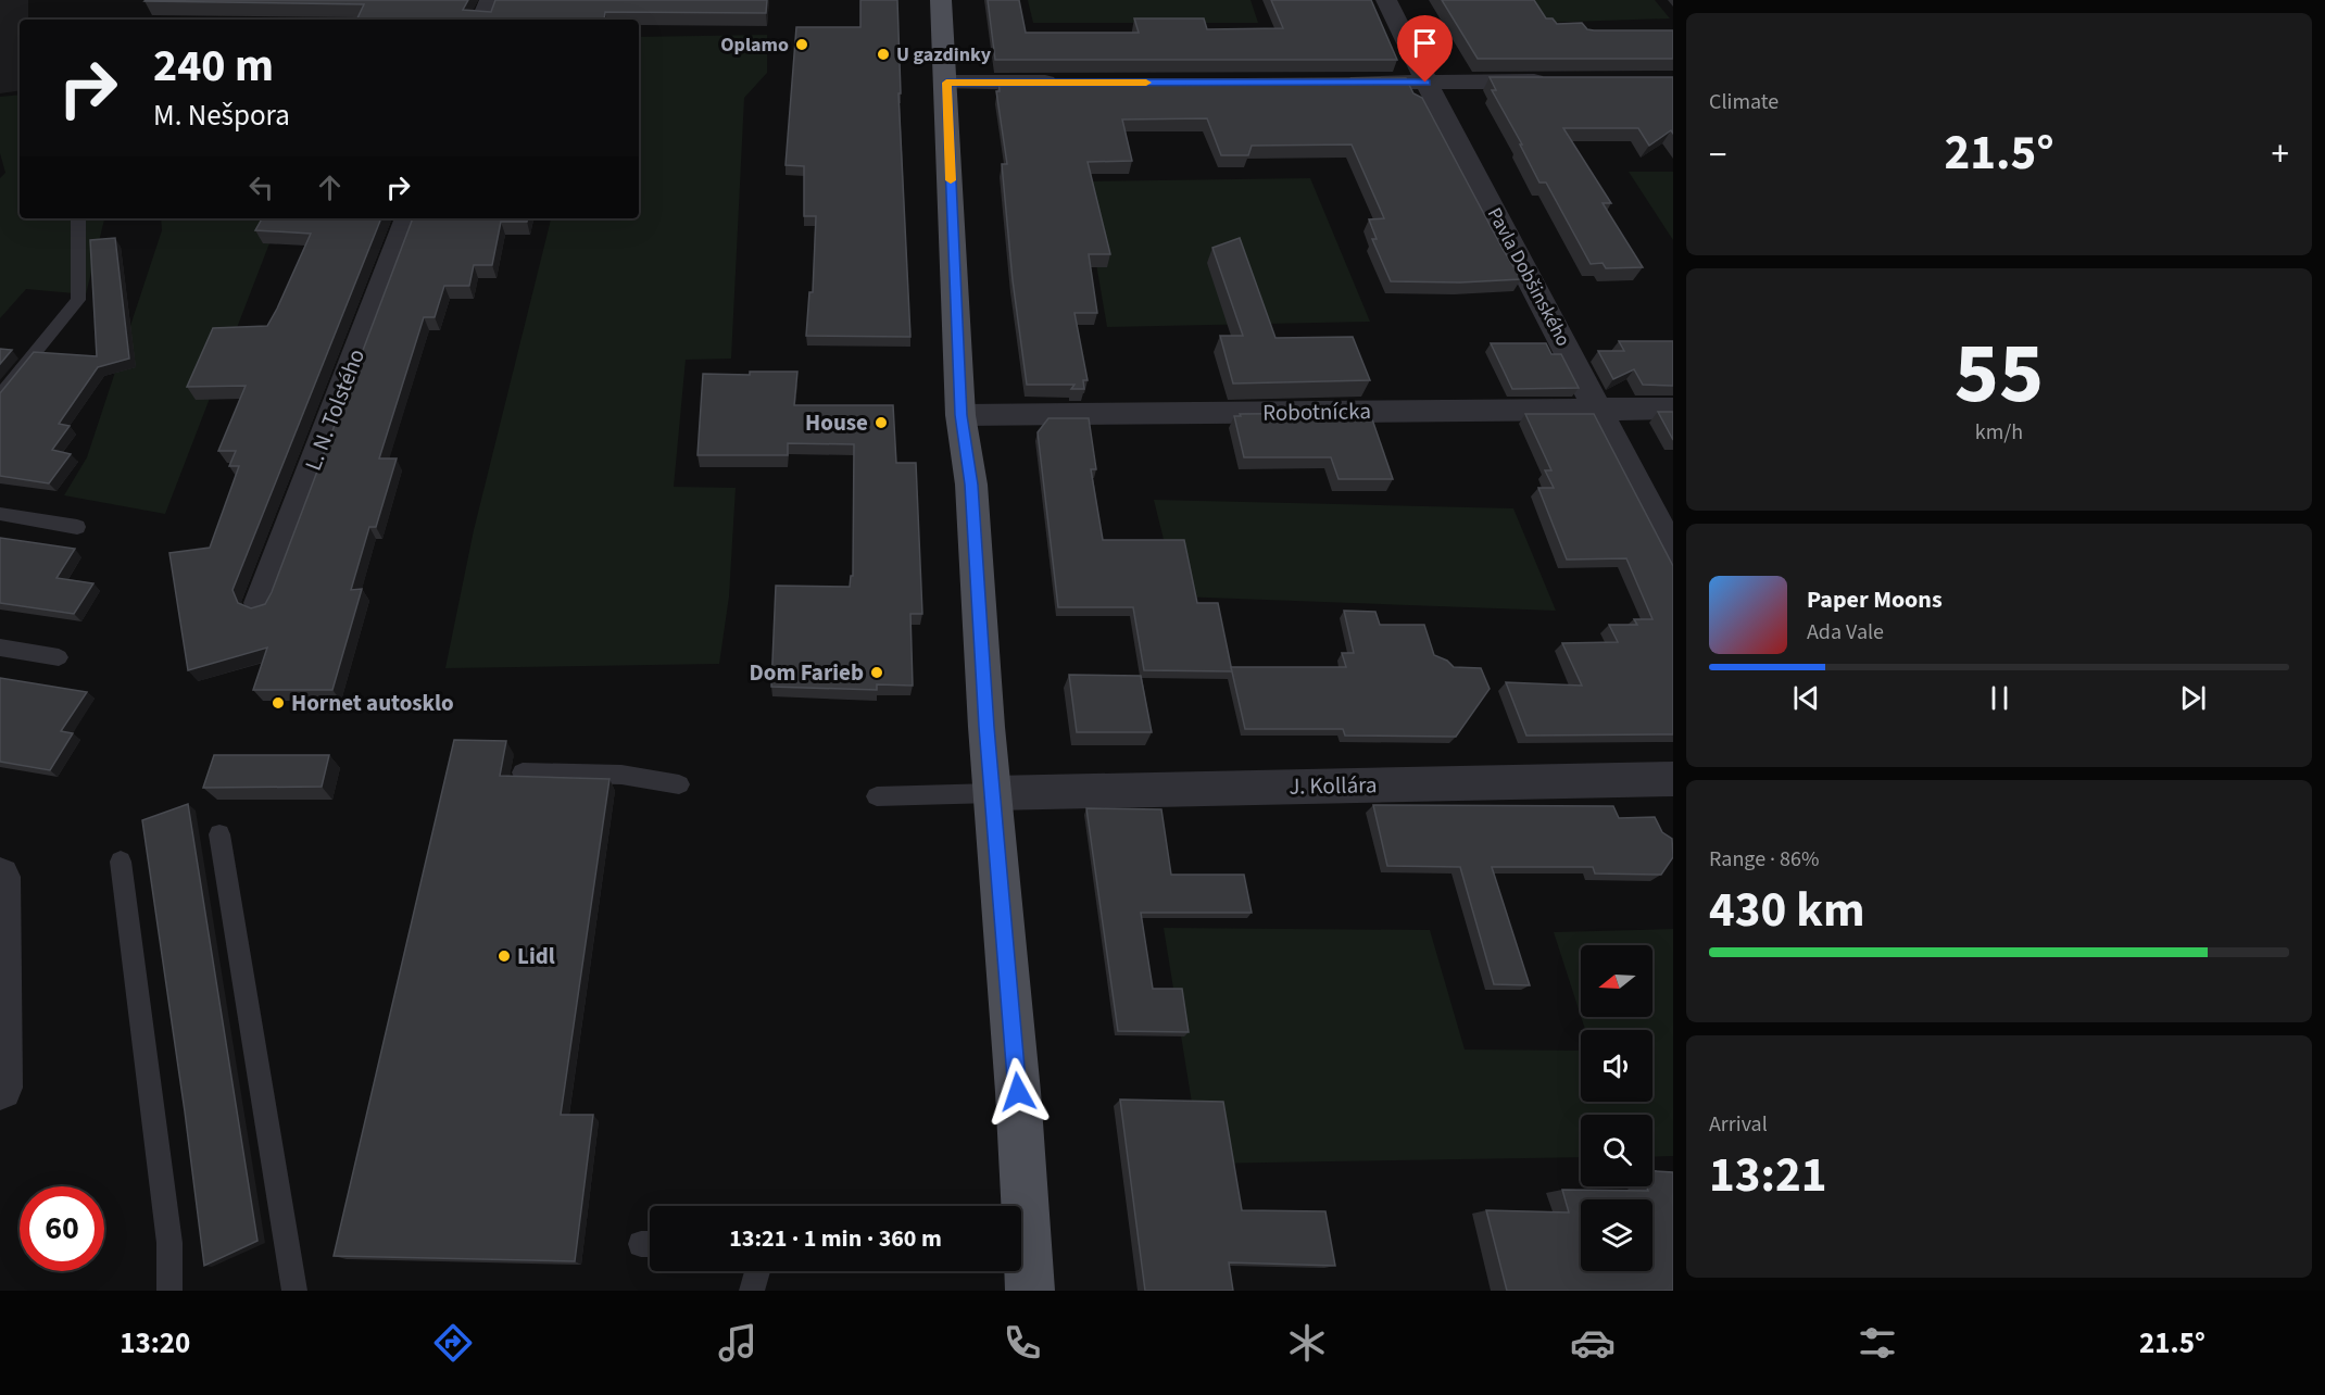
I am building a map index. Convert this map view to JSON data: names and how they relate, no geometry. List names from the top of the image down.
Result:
{
  "streets": {
    "street": [
      "Pavla Dobšinského",
      "L. N. Tolstého",
      "Robotnícka",
      "J. Kollára"
    ]
  },
  "crossings": [
    ["Pavla Dobšinského", "Robotnícka"]
  ],
  "places": [
    "Oplamo",
    "U gazdinky",
    "House",
    "Dom Farieb",
    "Hornet autosklo",
    "Lidl"
  ],
  "north": "left",
  "page": {
    "tile": [
      "Climate",
      ["55", "km/h"],
      ["Range · 86%", "430 km"],
      ["Arrival", "13:21"]
    ],
    "turn": ["240 m", "M. Nešpora"],
    "heat": ["−", "21.5°", "+"],
    "song": ["Paper Moons", "Ada Vale"],
    "limit": "60",
    "trip": "13:21 · 1 min · 360 m",
    "tabs": ["13:20", "21.5°"]
  }
}
